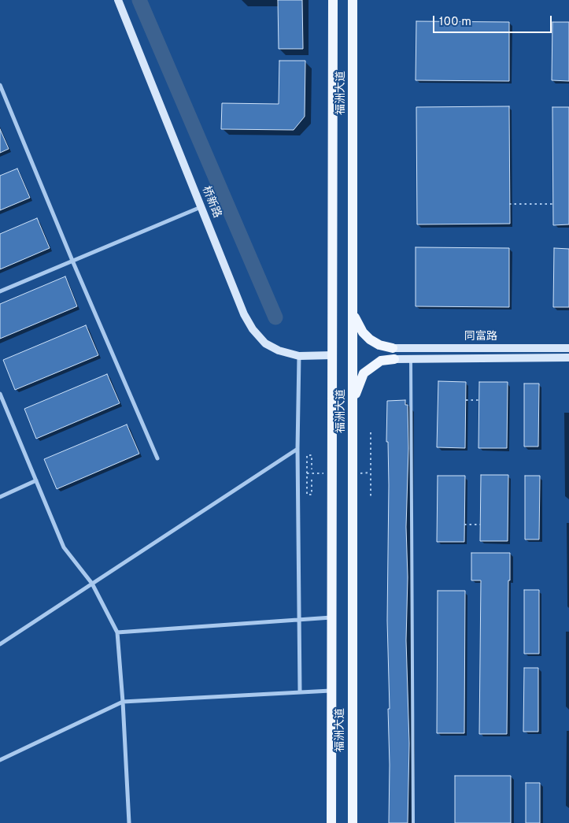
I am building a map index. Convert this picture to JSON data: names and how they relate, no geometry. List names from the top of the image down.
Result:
{
  "streets": {
    "main road": ["福洲大道"],
    "street": ["桥新路", "同富路"]
  },
  "crossings": [
    ["福洲大道", "桥新路"]
  ],
  "scale_bar": "100 m"
}
